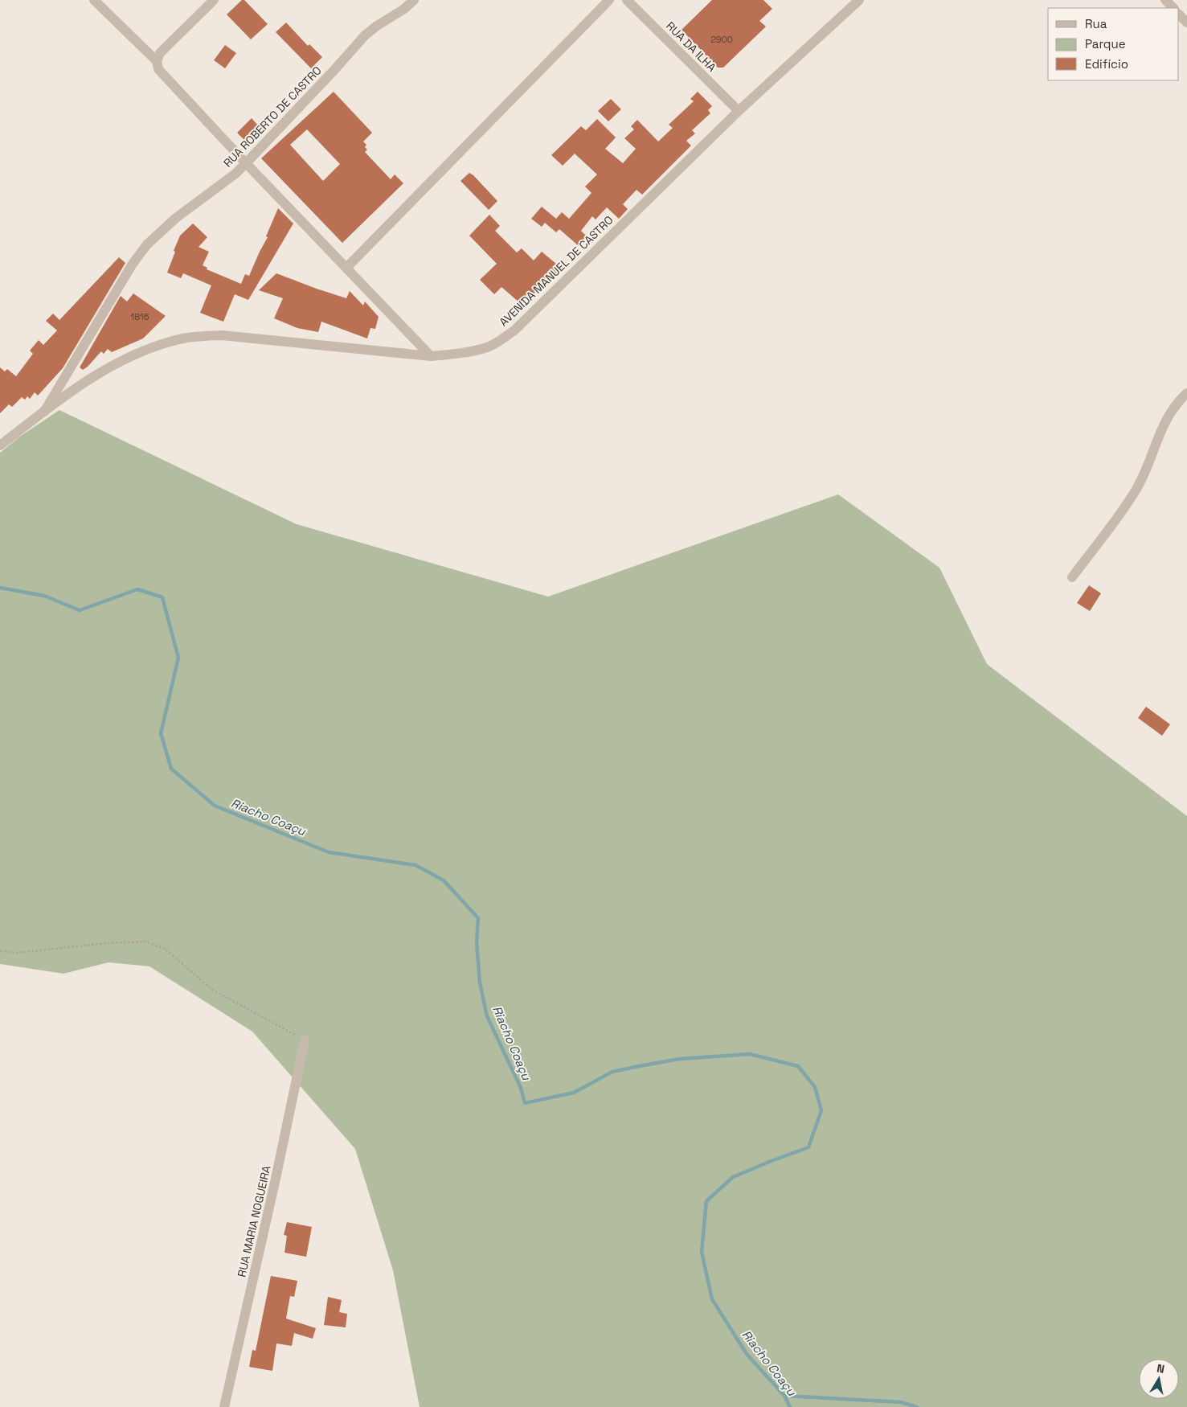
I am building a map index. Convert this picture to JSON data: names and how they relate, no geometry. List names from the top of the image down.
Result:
{
  "streets": {
    "street": [
      "RUA DA ILHA",
      "RUA ROBERTO DE CASTRO",
      "AVENIDA MANUEL DE CASTRO",
      "RUA MARIA NOGUEIRA"
    ]
  },
  "crossings": [
    ["RUA DA ILHA", "AVENIDA MANUEL DE CASTRO"],
    ["RUA ROBERTO DE CASTRO", "AVENIDA MANUEL DE CASTRO"]
  ],
  "water": ["Riacho Coaçu"],
  "house_numbers": ["2900", "1816"],
  "legend": ["Rua", "Parque", "Edifício"],
  "north": "top"
}
